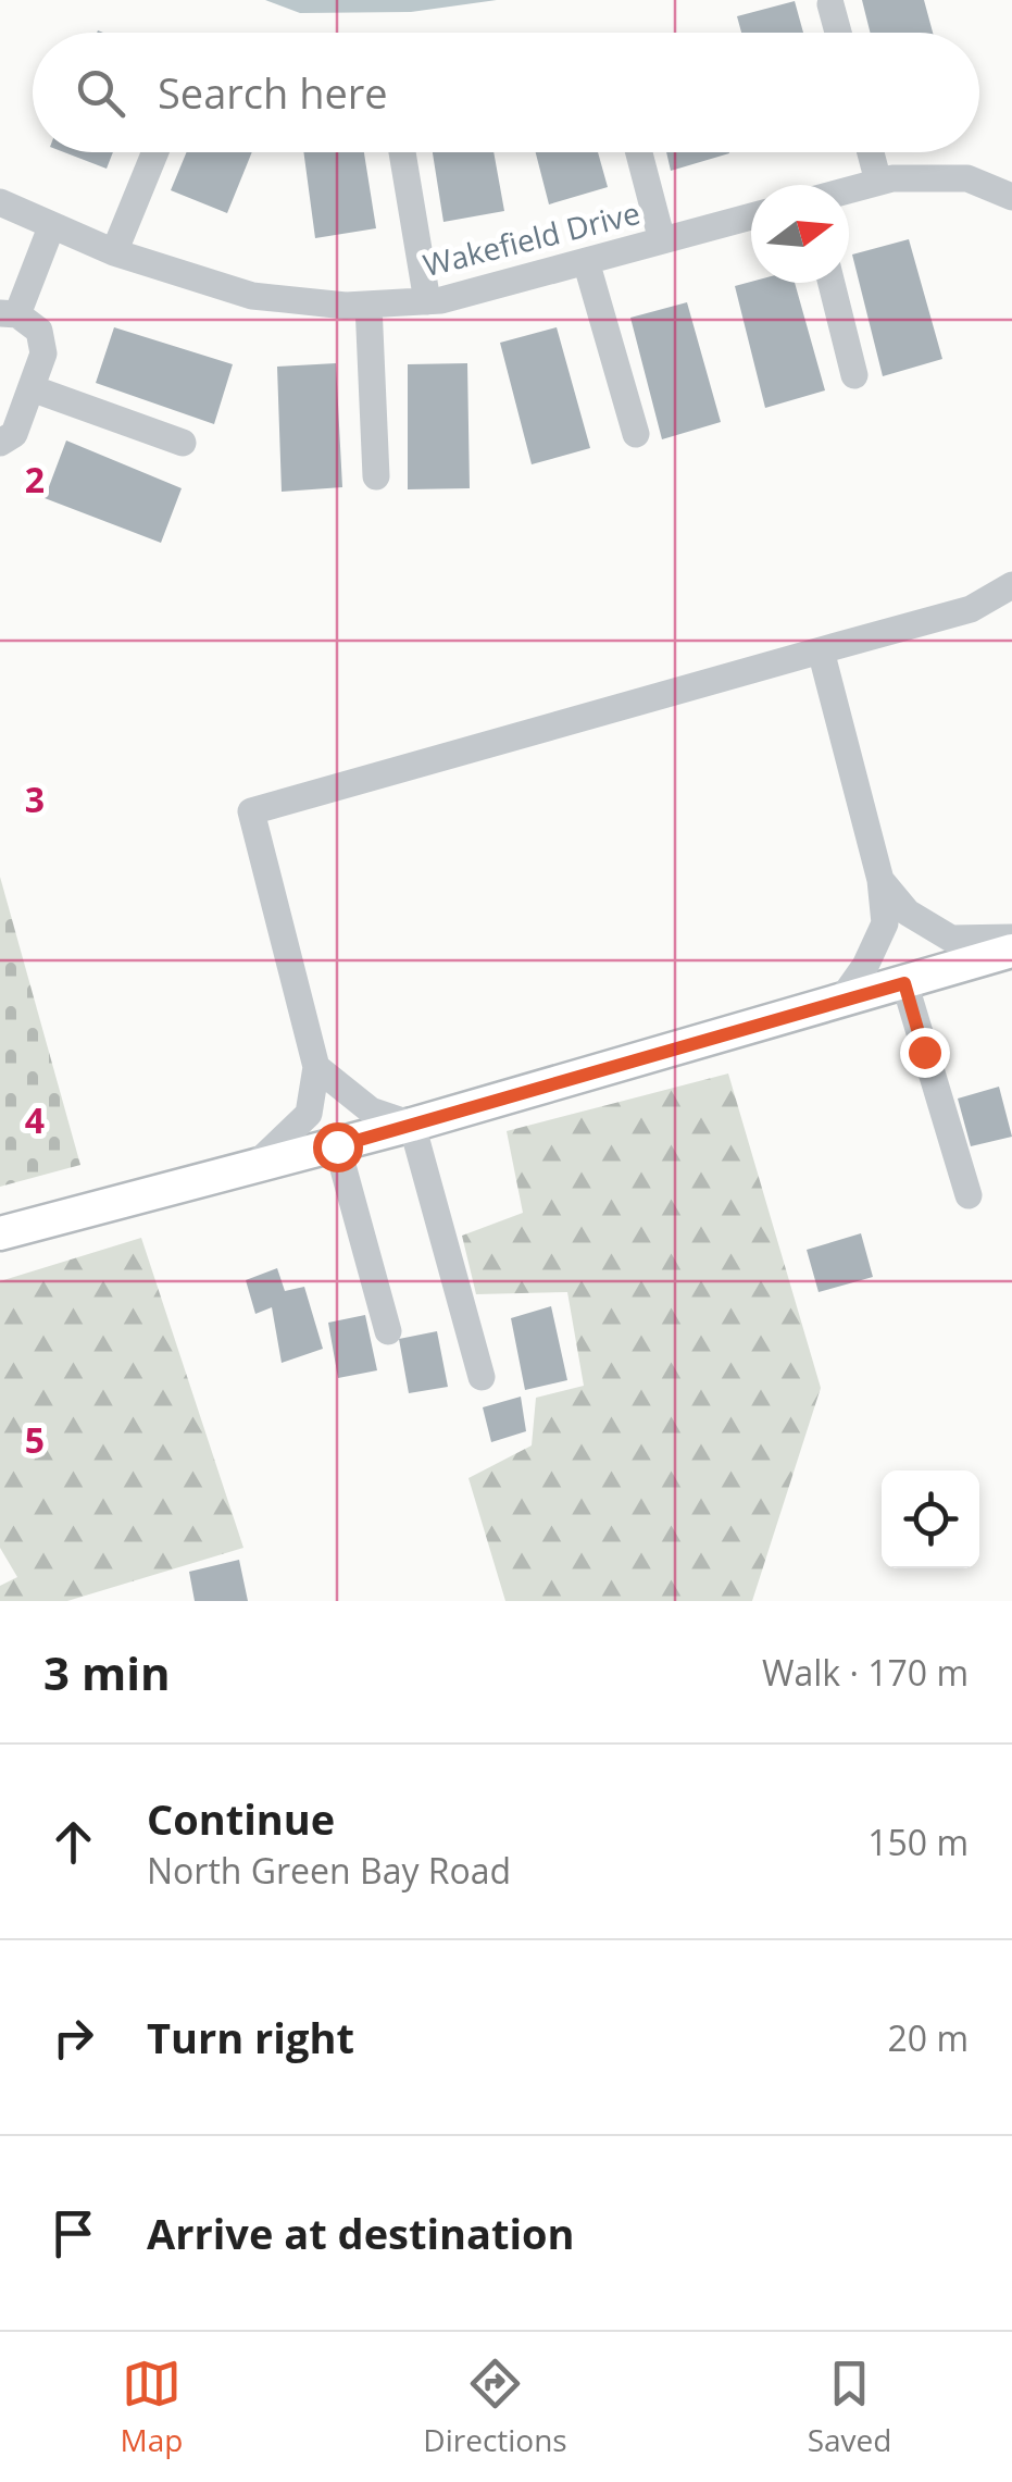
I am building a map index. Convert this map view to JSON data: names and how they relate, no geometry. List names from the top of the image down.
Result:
{
  "streets": {
    "street": ["Wakefield Drive"]
  },
  "north": "right",
  "page": {
    "search": "Search here",
    "heading": ["3 min", "Walk · 170 m"],
    "list": [
      ["Continue", "North Green Bay Road", "150 m"],
      ["Turn right", "20 m"],
      "Arrive at destination"
    ],
    "nav": ["Map", "Directions", "Saved"]
  },
  "grid": {
    "rows": [
      "2",
      "3",
      "4",
      "5"
    ]
  }
}
